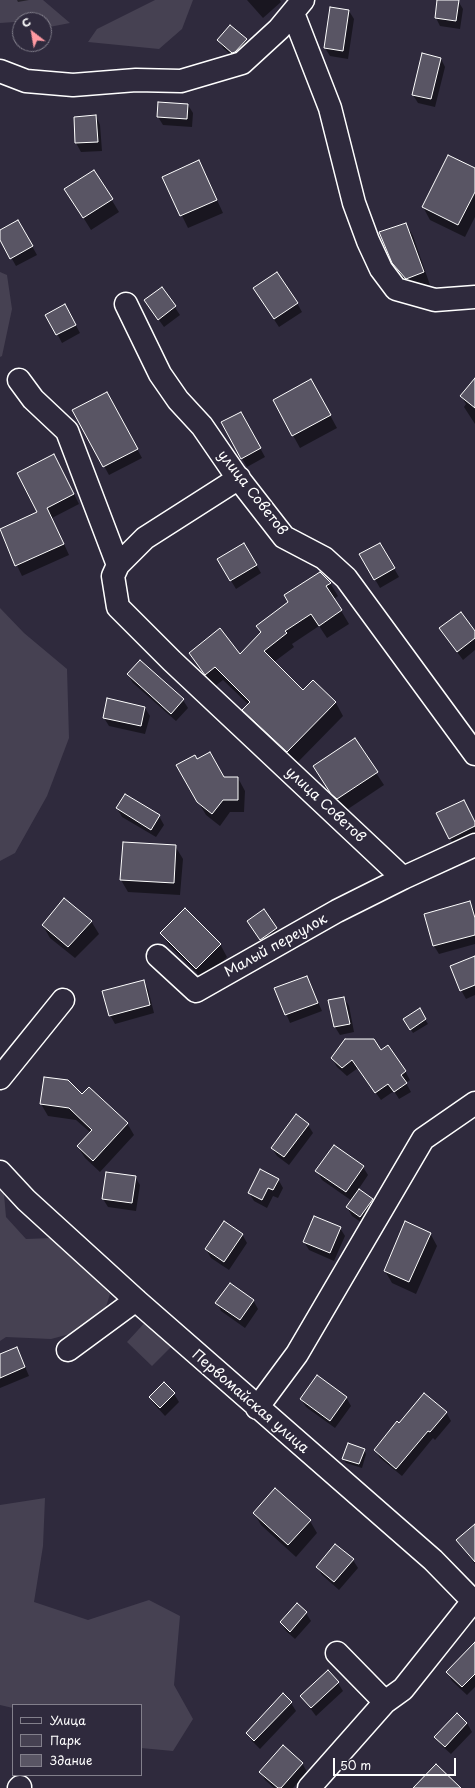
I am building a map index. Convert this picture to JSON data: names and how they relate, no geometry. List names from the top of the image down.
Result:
{
  "streets": {
    "street": ["улица Советов", "Малый переулок", "Первомайская улица"]
  },
  "crossings": [
    ["улица Советов", "Малый переулок"]
  ],
  "legend": ["Улица", "Парк", "Здание"],
  "scale_bar": "50 m",
  "north": "top left"
}
